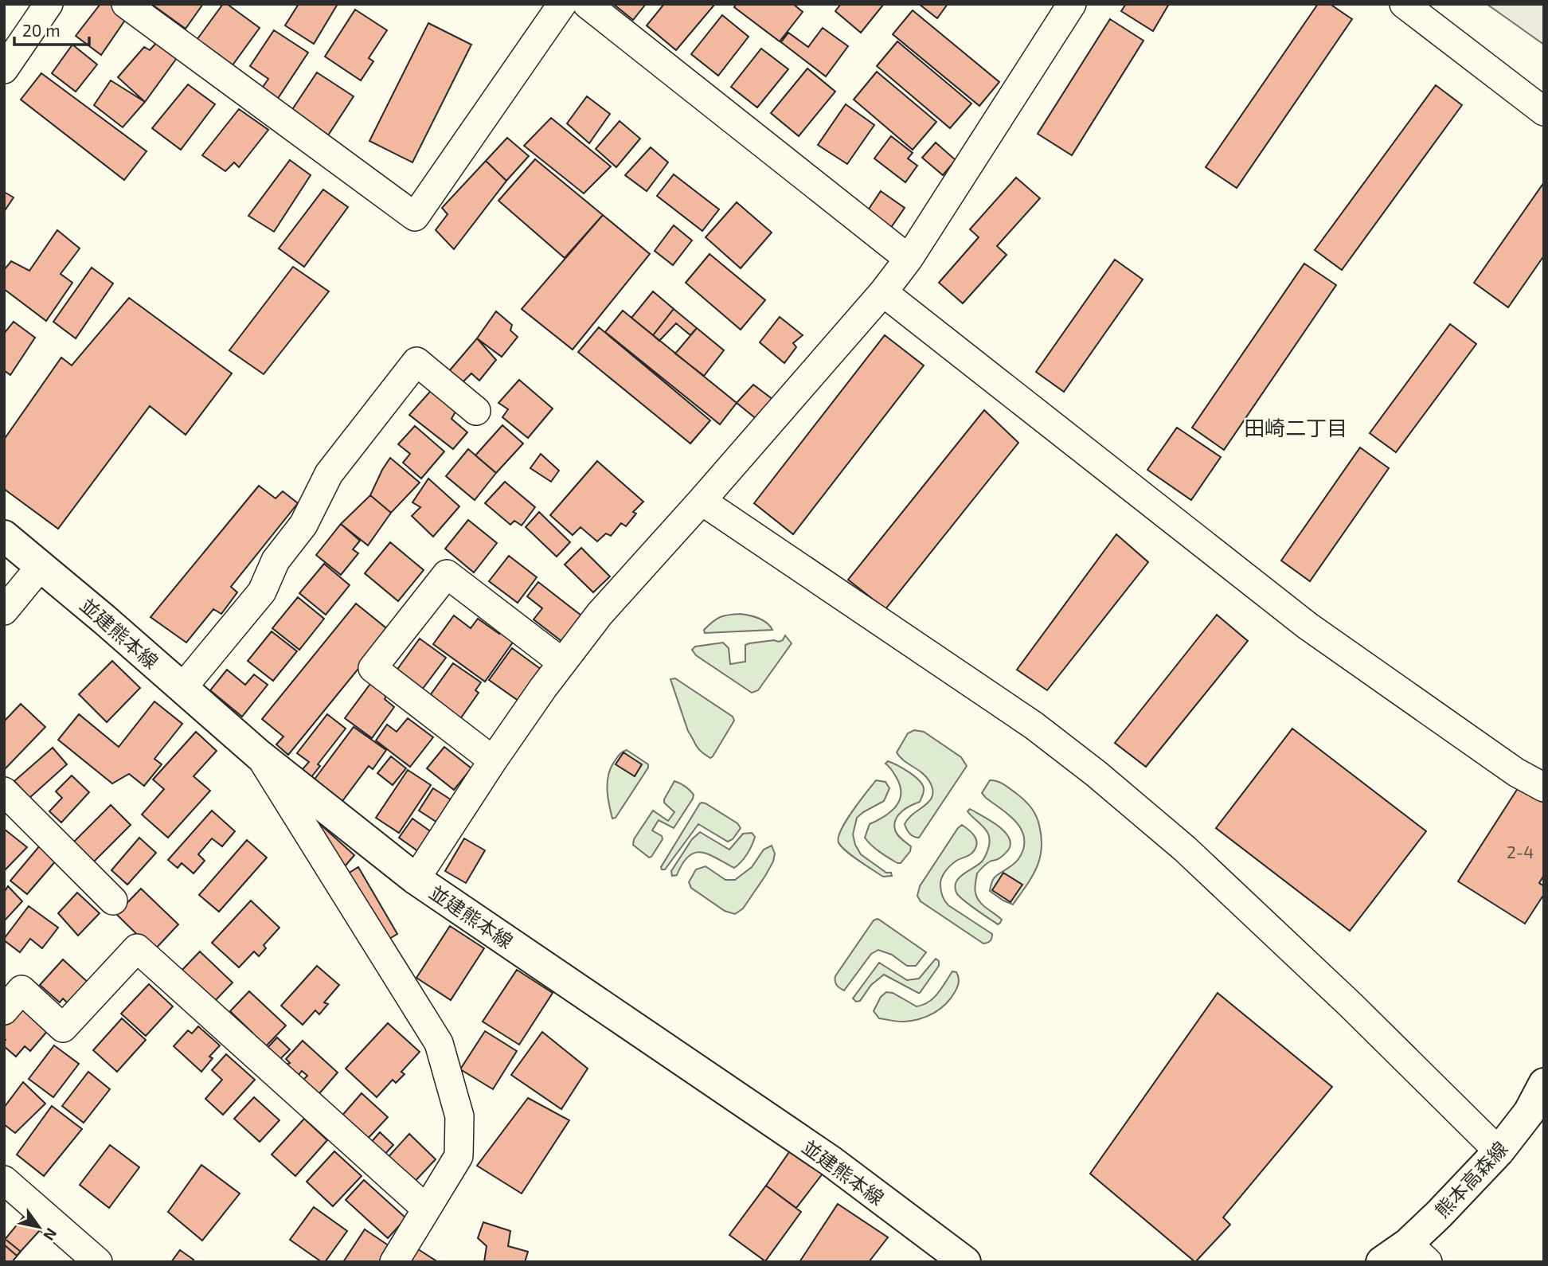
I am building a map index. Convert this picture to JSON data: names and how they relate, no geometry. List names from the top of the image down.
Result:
{
  "streets": {
    "main road": ["並建熊本線", "熊本高森線"]
  },
  "districts": ["田崎二丁目"],
  "house_numbers": ["2-4"],
  "scale_bar": "20 m",
  "north": "bottom right"
}
